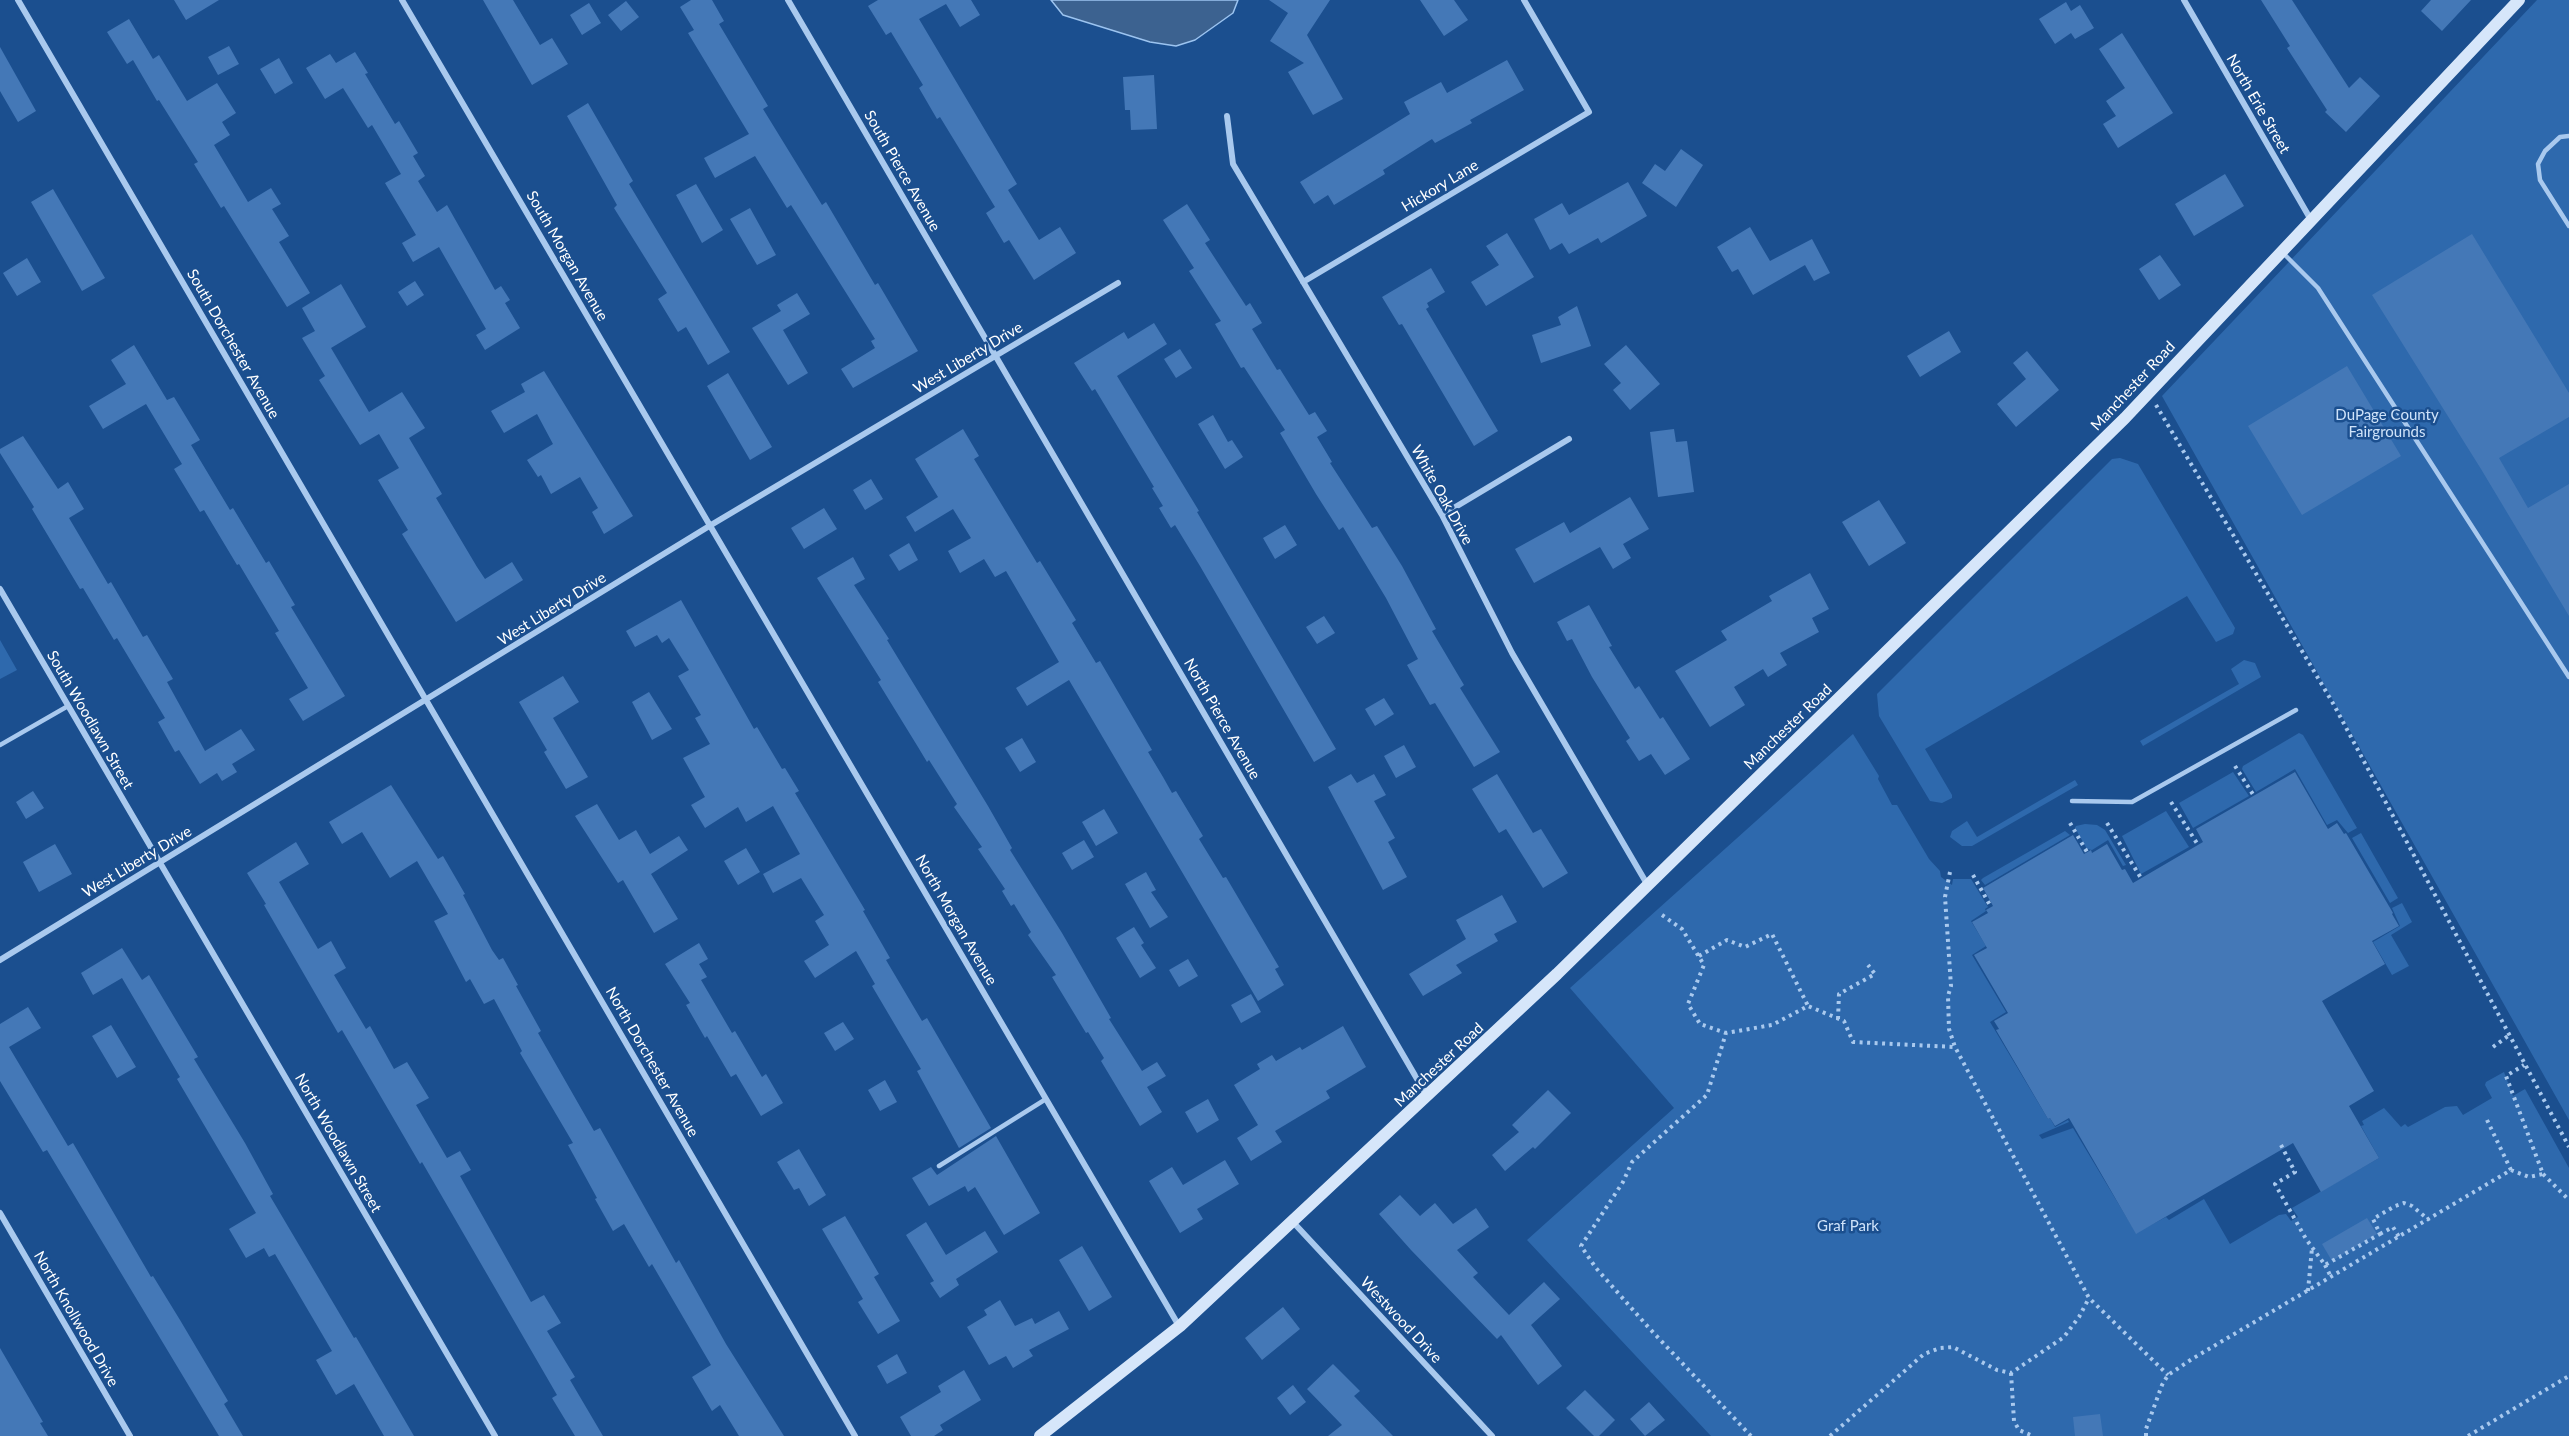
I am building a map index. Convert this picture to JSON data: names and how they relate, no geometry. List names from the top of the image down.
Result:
{
  "streets": {
    "street": [
      "North Erie Street",
      "South Pierce Avenue",
      "Hickory Lane",
      "South Morgan Avenue",
      "South Dorchester Avenue",
      "West Liberty Drive",
      "Manchester Road",
      "White Oak Drive",
      "North Pierce Avenue",
      "South Woodlawn Street",
      "North Morgan Avenue",
      "North Dorchester Avenue",
      "North Woodlawn Street",
      "North Knollwood Drive",
      "Westwood Drive"
    ]
  },
  "crossings": [
    ["North Erie Street", "Manchester Road"],
    ["South Pierce Avenue", "West Liberty Drive"],
    ["South Pierce Avenue", "North Pierce Avenue"],
    ["Hickory Lane", "White Oak Drive"],
    ["South Morgan Avenue", "West Liberty Drive"],
    ["South Morgan Avenue", "North Morgan Avenue"],
    ["South Dorchester Avenue", "West Liberty Drive"],
    ["South Dorchester Avenue", "North Dorchester Avenue"],
    ["West Liberty Drive", "North Pierce Avenue"],
    ["West Liberty Drive", "South Woodlawn Street"],
    ["West Liberty Drive", "North Morgan Avenue"],
    ["West Liberty Drive", "North Dorchester Avenue"],
    ["West Liberty Drive", "North Woodlawn Street"],
    ["Manchester Road", "White Oak Drive"],
    ["Manchester Road", "North Pierce Avenue"],
    ["Manchester Road", "North Morgan Avenue"],
    ["Manchester Road", "Westwood Drive"],
    ["South Woodlawn Street", "North Woodlawn Street"]
  ],
  "parks": ["DuPage County Fairgrounds", "Graf Park"]
}
